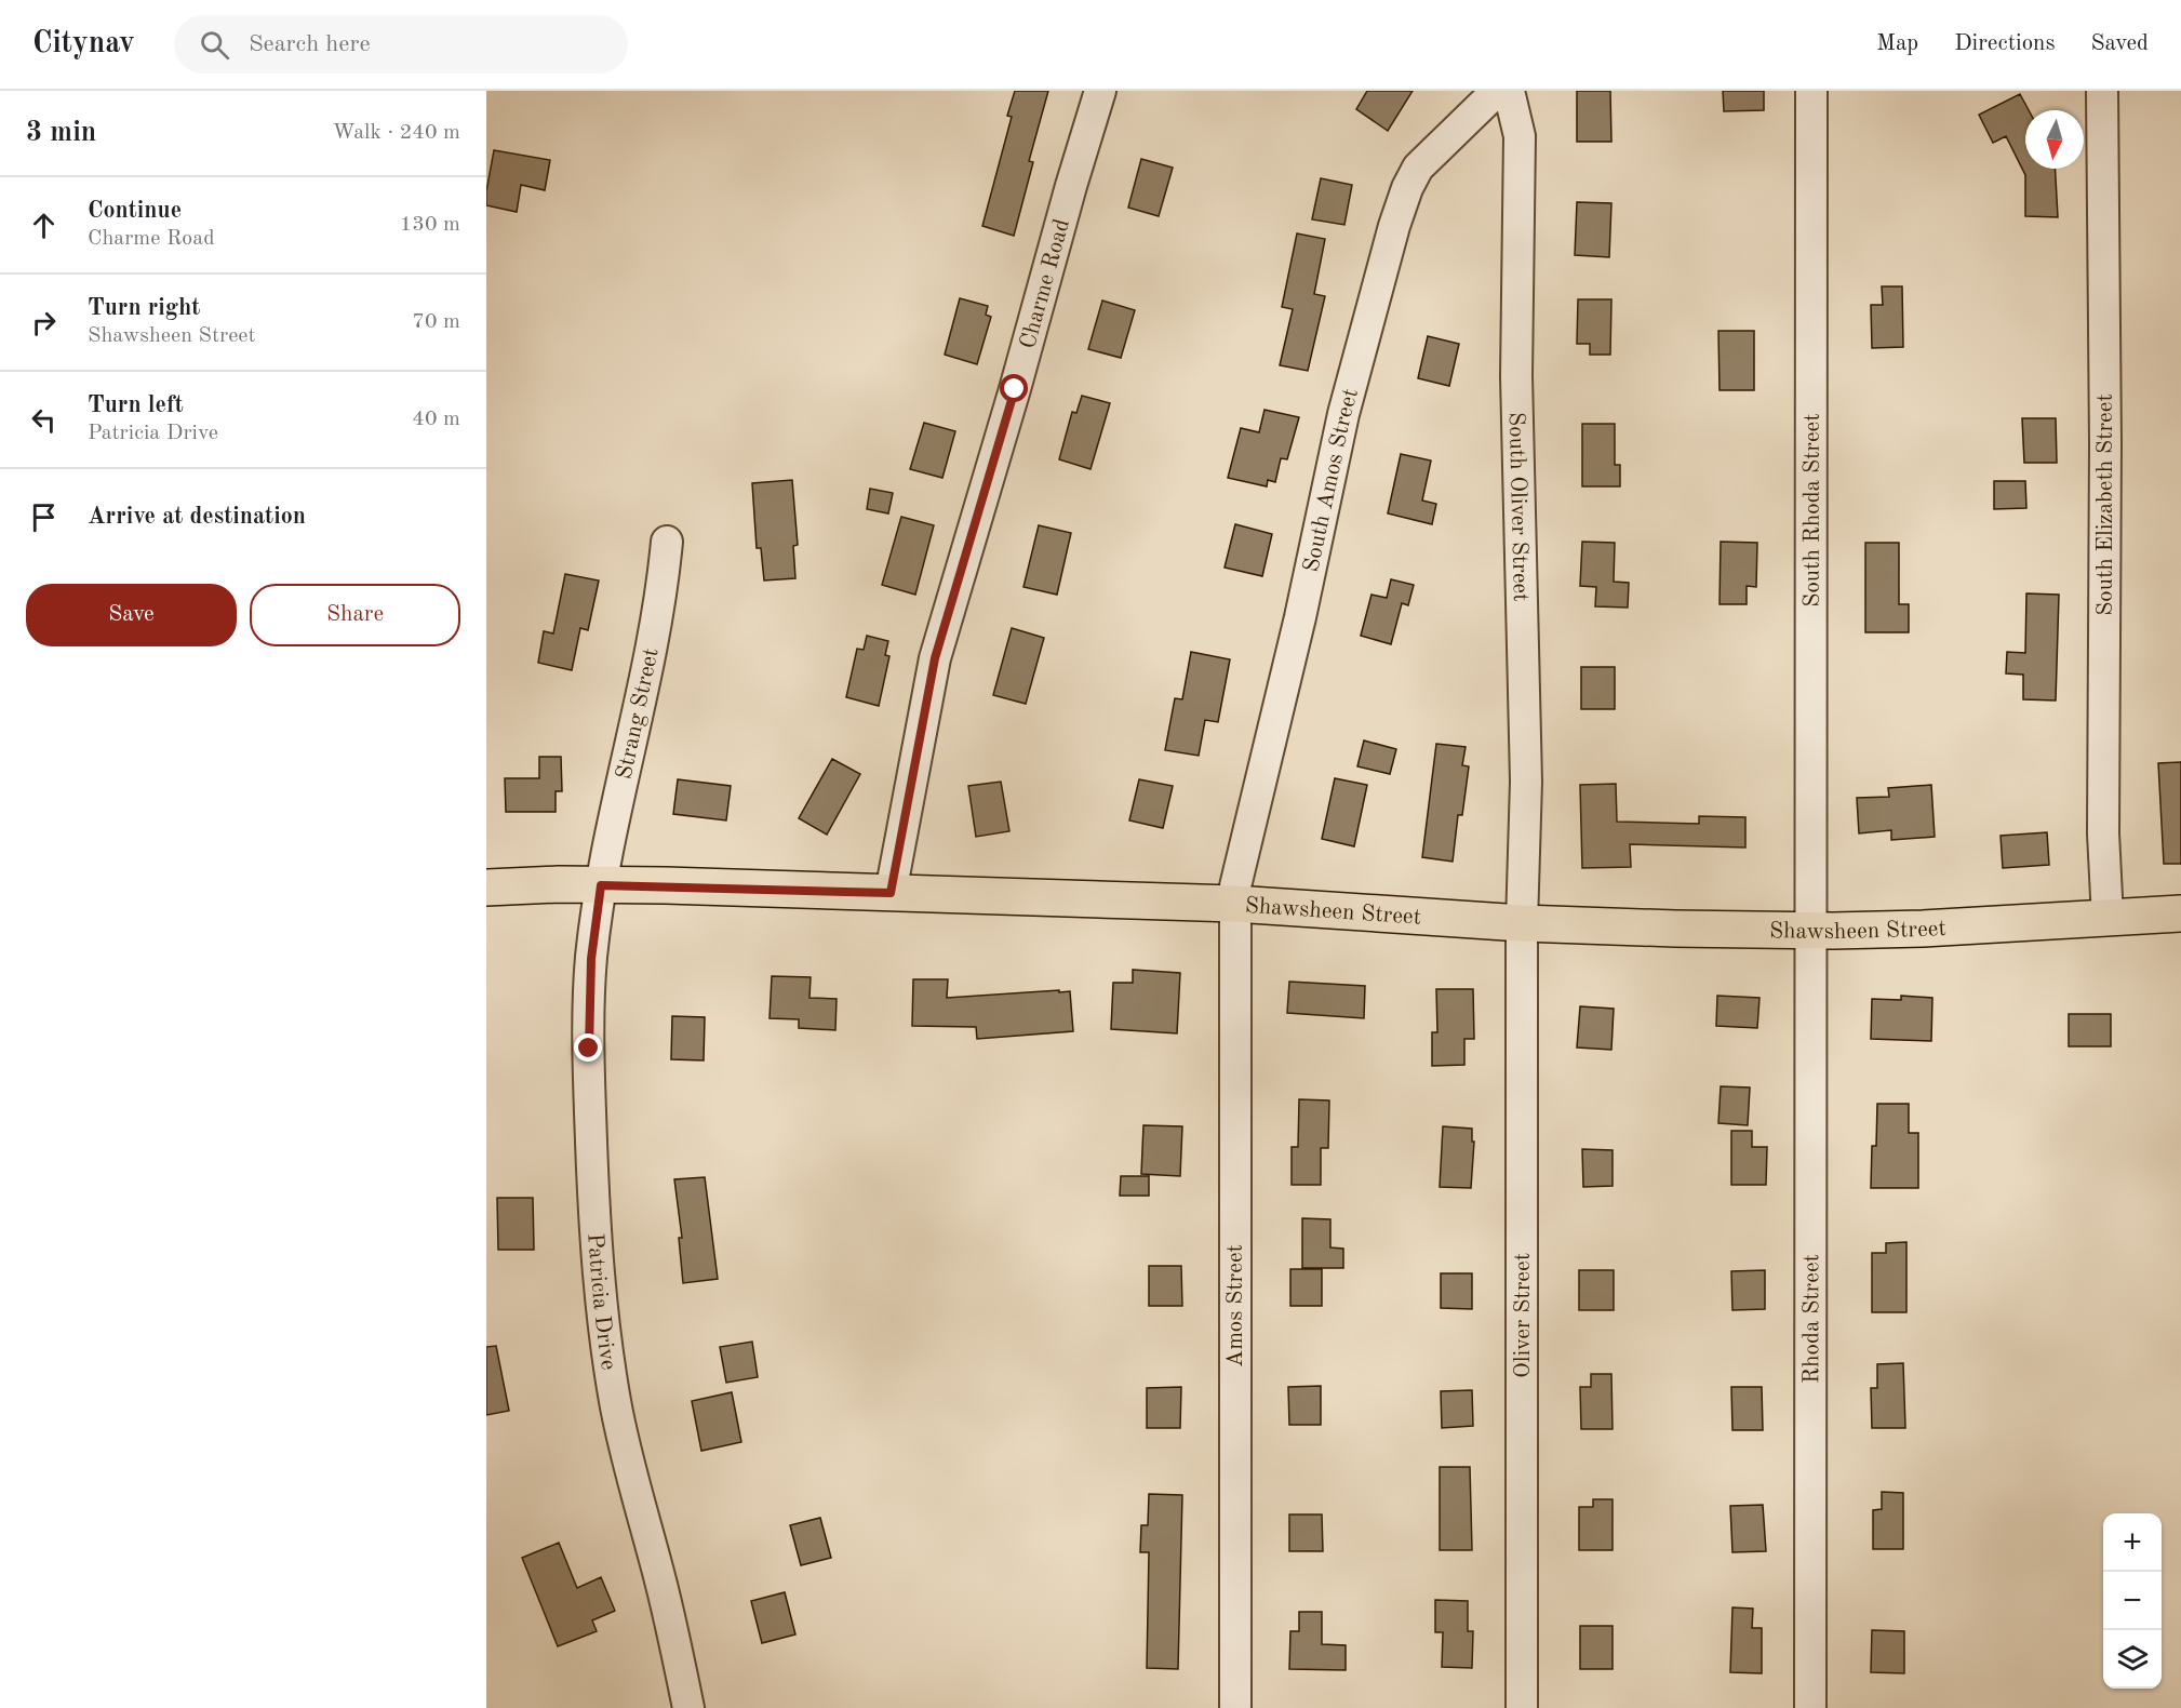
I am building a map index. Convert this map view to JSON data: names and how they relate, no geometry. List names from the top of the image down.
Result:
{
  "streets": {
    "main road": ["Shawsheen Street"],
    "street": [
      "Charme Road",
      "South Amos Street",
      "South Elizabeth Street",
      "South Oliver Street",
      "South Rhoda Street",
      "Strang Street",
      "Patricia Drive",
      "Amos Street",
      "Oliver Street",
      "Rhoda Street"
    ]
  },
  "crossings": [
    ["Charme Road", "Shawsheen Street"],
    ["South Amos Street", "Shawsheen Street"],
    ["South Amos Street", "Amos Street"],
    ["South Elizabeth Street", "Shawsheen Street"],
    ["South Oliver Street", "Shawsheen Street"],
    ["South Oliver Street", "Oliver Street"],
    ["South Rhoda Street", "Shawsheen Street"],
    ["South Rhoda Street", "Rhoda Street"],
    ["Strang Street", "Shawsheen Street"],
    ["Strang Street", "Patricia Drive"],
    ["Shawsheen Street", "Patricia Drive"],
    ["Shawsheen Street", "Amos Street"],
    ["Shawsheen Street", "Oliver Street"],
    ["Shawsheen Street", "Rhoda Street"]
  ],
  "north": "bottom",
  "page": {
    "header": "Citynav",
    "search": "Search here",
    "nav": ["Map", "Directions", "Saved"],
    "heading": ["3 min", "Walk · 240 m"],
    "list": [
      ["Continue", "Charme Road", "130 m"],
      ["Turn right", "Shawsheen Street", "70 m"],
      ["Turn left", "Patricia Drive", "40 m"],
      "Arrive at destination"
    ],
    "buttons": ["Save", "Share"],
    "map_buttons": ["+", "−"]
  }
}
